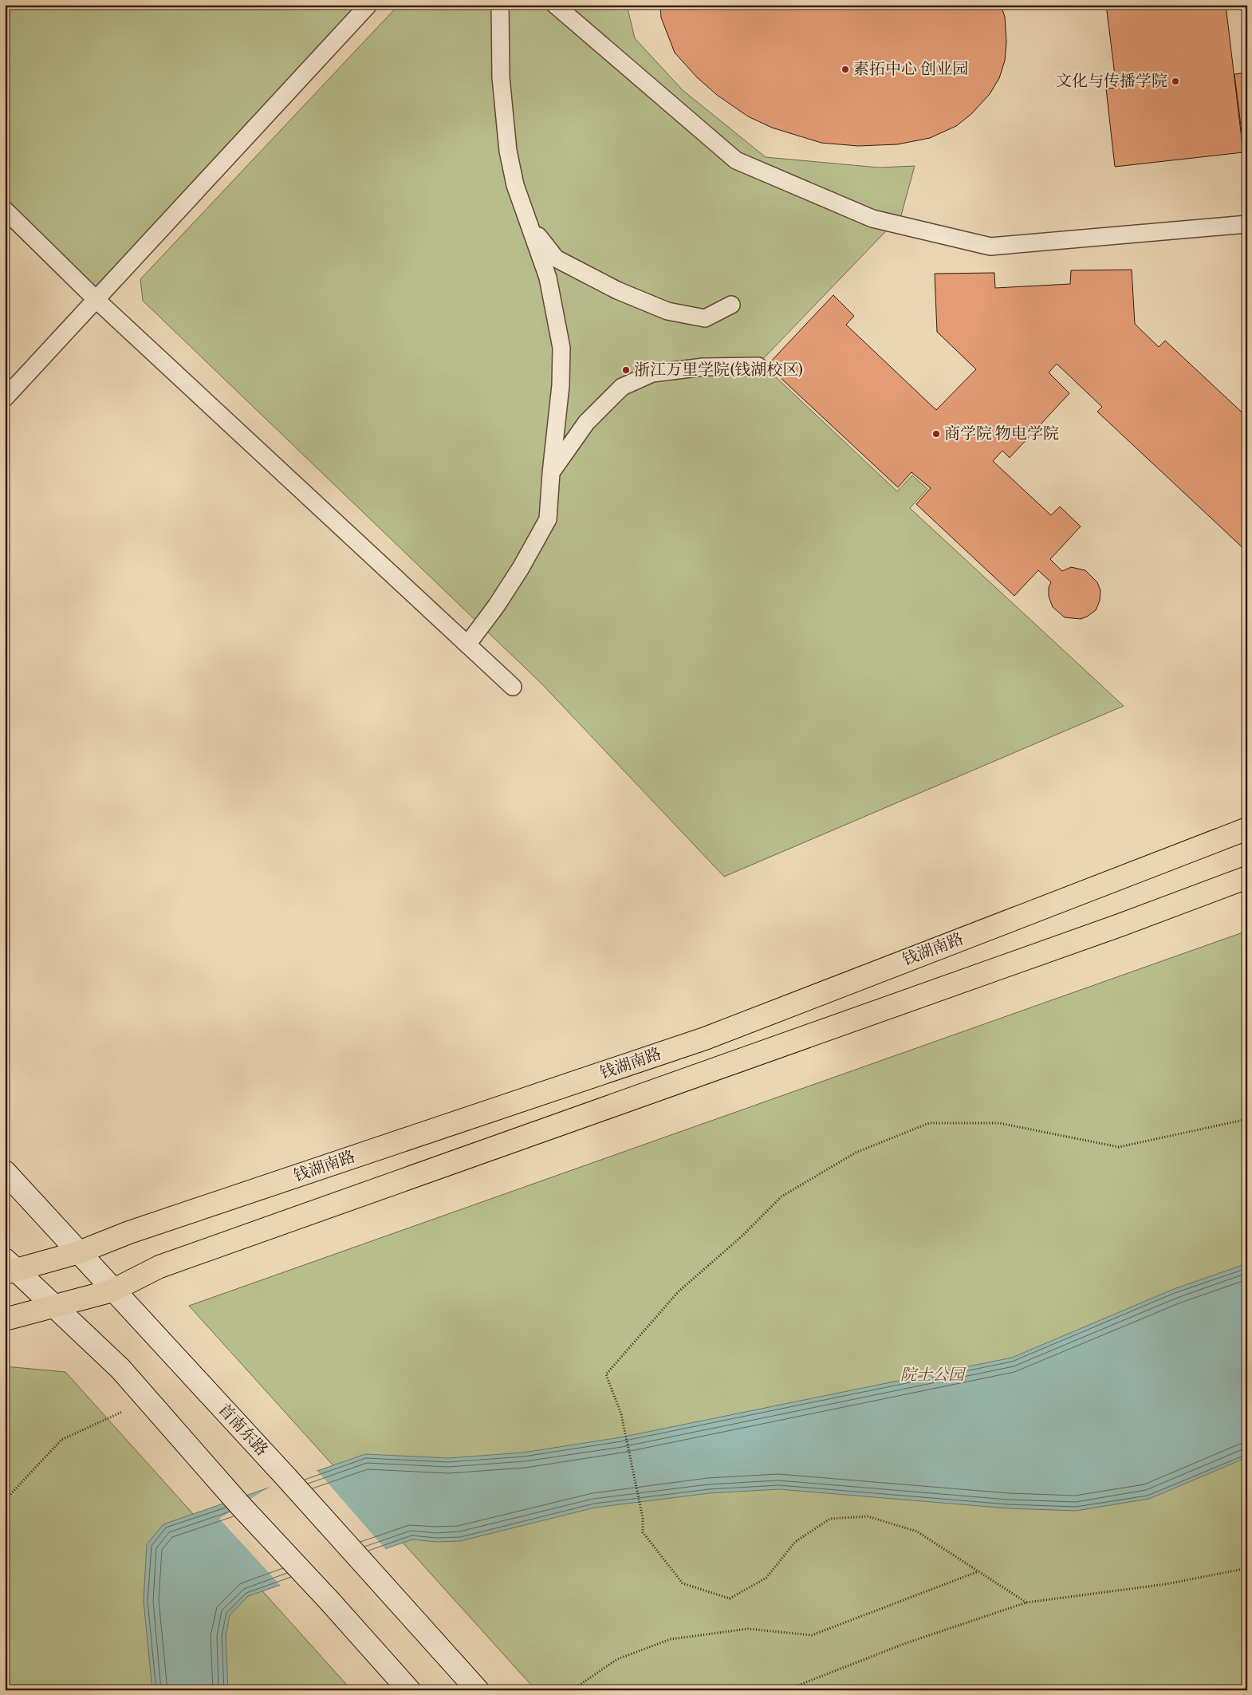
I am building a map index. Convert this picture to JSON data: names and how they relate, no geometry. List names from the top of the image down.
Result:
{
  "streets": {
    "main road": ["钱湖南路", "首南东路"]
  },
  "crossings": [
    ["钱湖南路", "首南东路"]
  ],
  "parks": ["院士公园"],
  "places": [
    "素拓中心 创业园",
    "文化与传播学院",
    "浙江万里学院(钱湖校区)",
    "商学院 物电学院"
  ]
}
